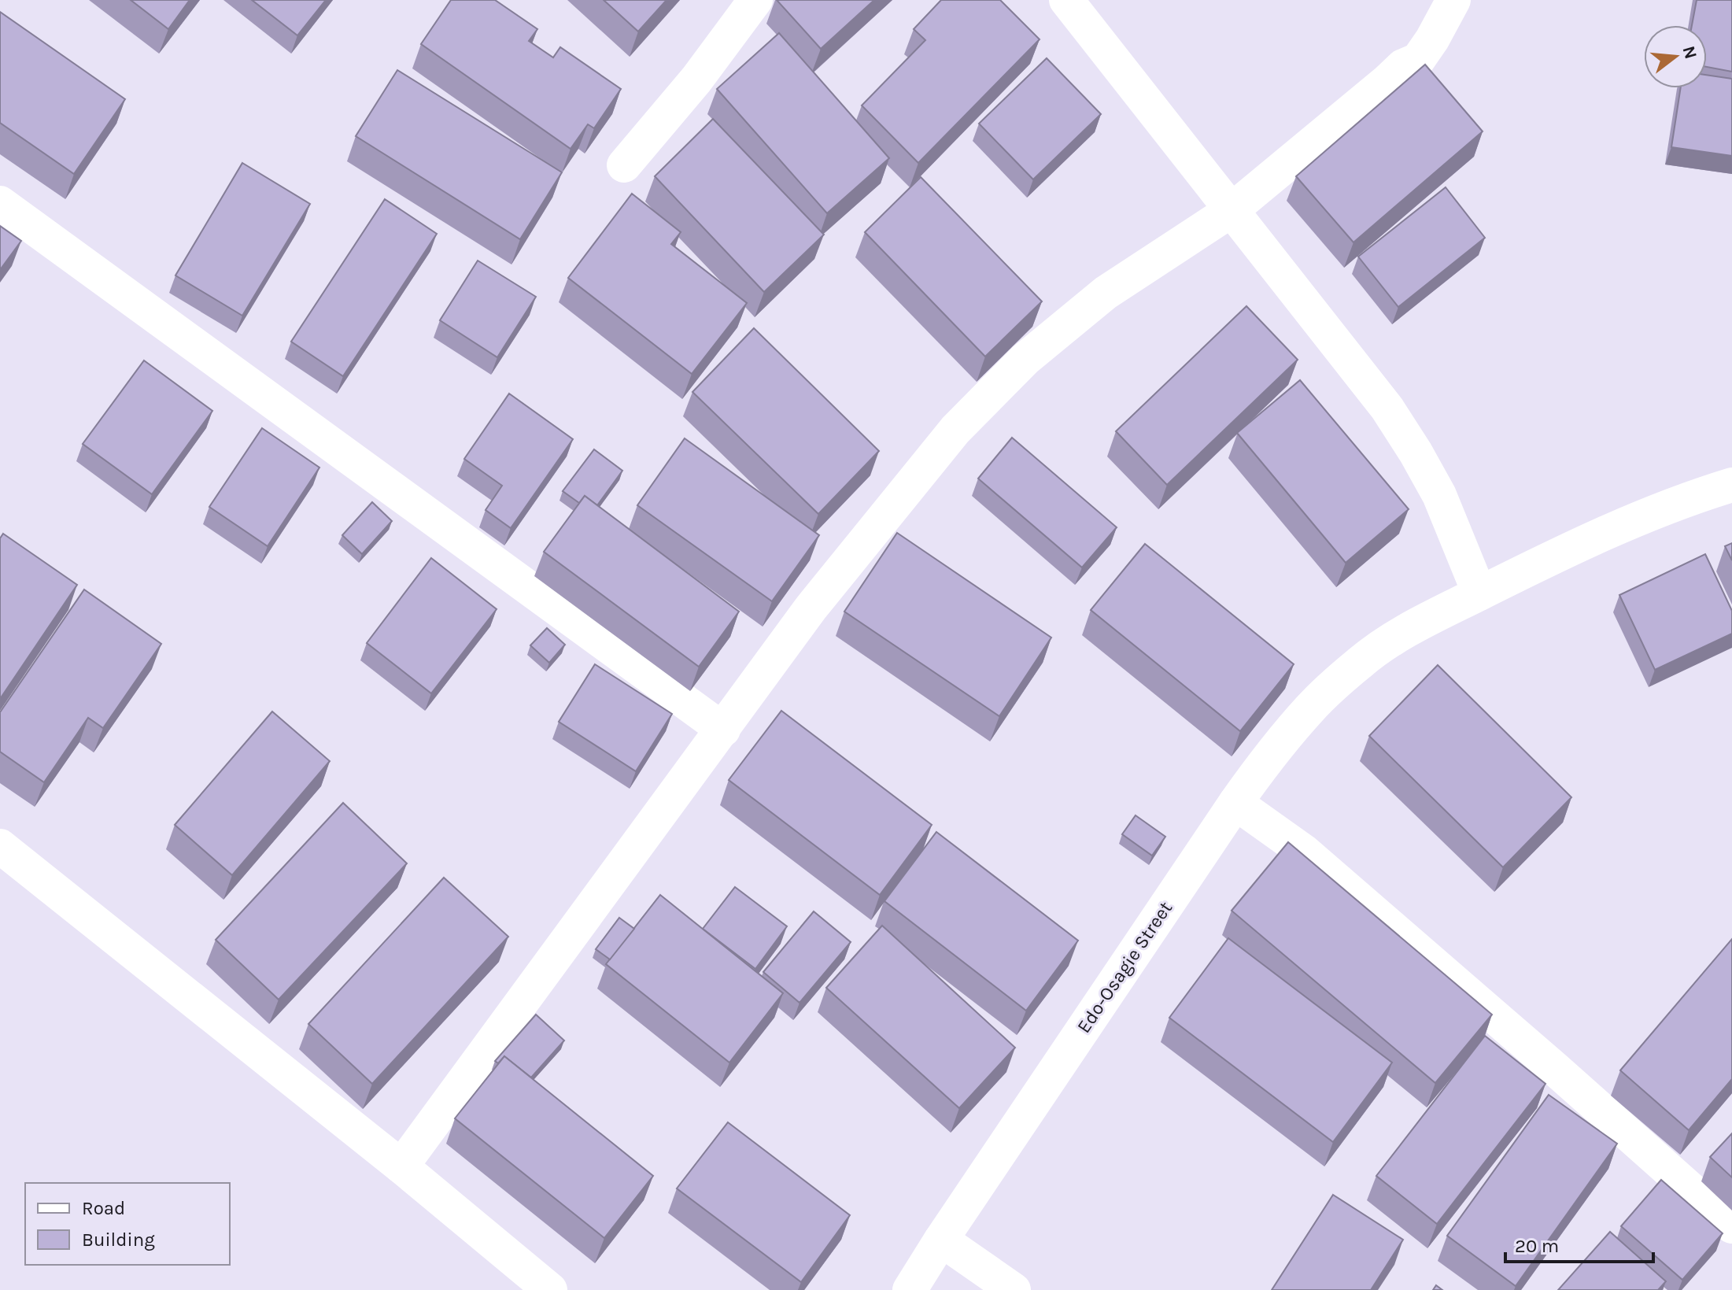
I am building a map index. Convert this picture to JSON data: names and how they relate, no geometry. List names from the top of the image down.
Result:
{
  "streets": {
    "street": ["Edo-Osagie Street"]
  },
  "legend": ["Road", "Building"],
  "scale_bar": "20 m",
  "north": "right"
}
